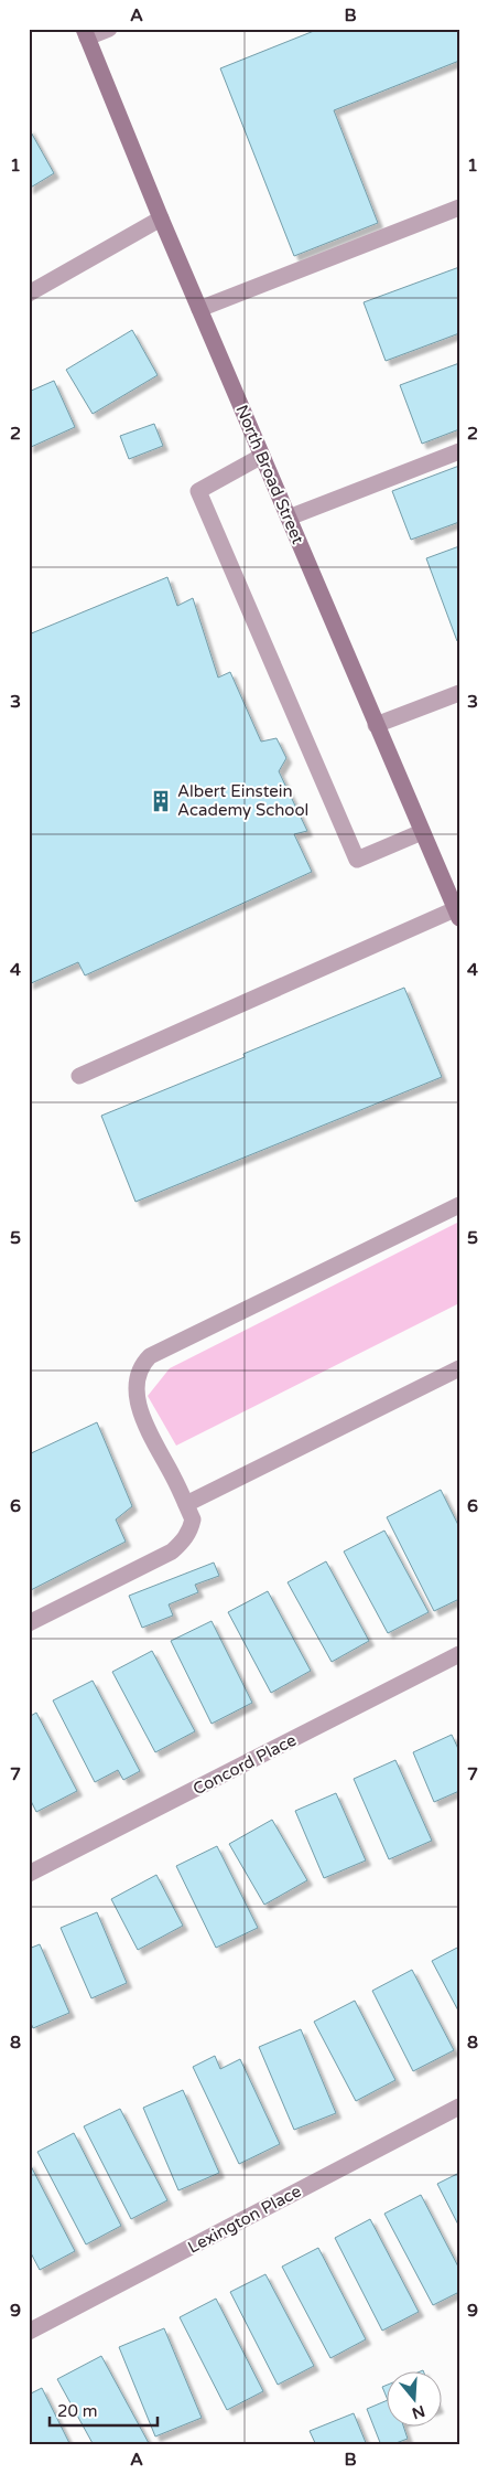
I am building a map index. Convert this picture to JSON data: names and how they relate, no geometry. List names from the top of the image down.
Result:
{
  "streets": {
    "main road": ["North Broad Street"],
    "street": ["Concord Place", "Lexington Place"]
  },
  "places": {
    "building": ["Albert Einstein Academy School"]
  },
  "scale_bar": "20 m",
  "north": "bottom",
  "grid": {
    "columns": ["A", "B"],
    "rows": [
      "1",
      "2",
      "3",
      "4",
      "5",
      "6",
      "7",
      "8",
      "9"
    ]
  }
}
